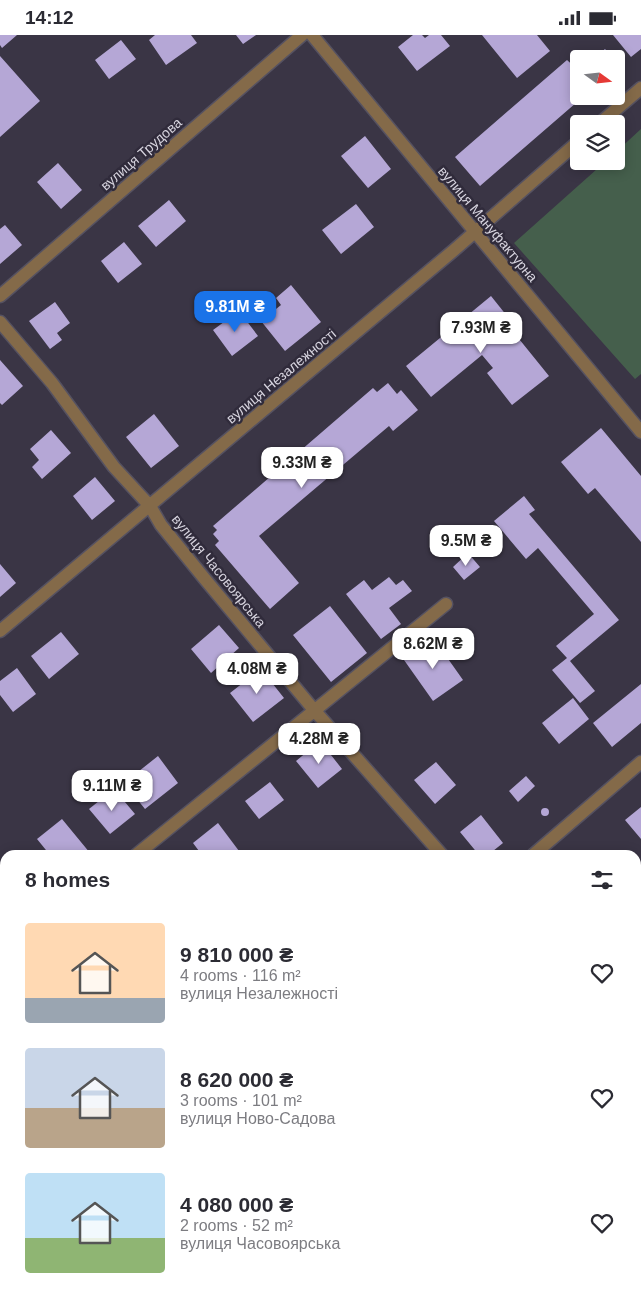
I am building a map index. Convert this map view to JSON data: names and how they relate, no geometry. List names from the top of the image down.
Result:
{
  "streets": {
    "street": [
      "вулиця Трудова",
      "вулиця Мануфактурна",
      "вулиця Незалежності",
      "вулиця Часовоярська"
    ]
  },
  "crossings": [
    ["вулиця Мануфактурна", "вулиця Незалежності"],
    ["вулиця Незалежності", "вулиця Часовоярська"]
  ],
  "north": "right",
  "page": {
    "status": "14:12",
    "price": [
      "9.81M ₴",
      "7.93M ₴",
      "9.33M ₴",
      "9.5M ₴",
      "8.62M ₴",
      "4.08M ₴",
      "4.28M ₴",
      "9.11M ₴"
    ],
    "heading": "8 homes",
    "list": [
      {
        "name": "9 810 000 ₴",
        "note": "4 rooms · 116 m² · вулиця Незалежності"
      },
      {
        "name": "8 620 000 ₴",
        "note": "3 rooms · 101 m² · вулиця Ново-Садова"
      },
      {
        "name": "4 080 000 ₴",
        "note": "2 rooms · 52 m² · вулиця Часовоярська"
      }
    ]
  }
}
